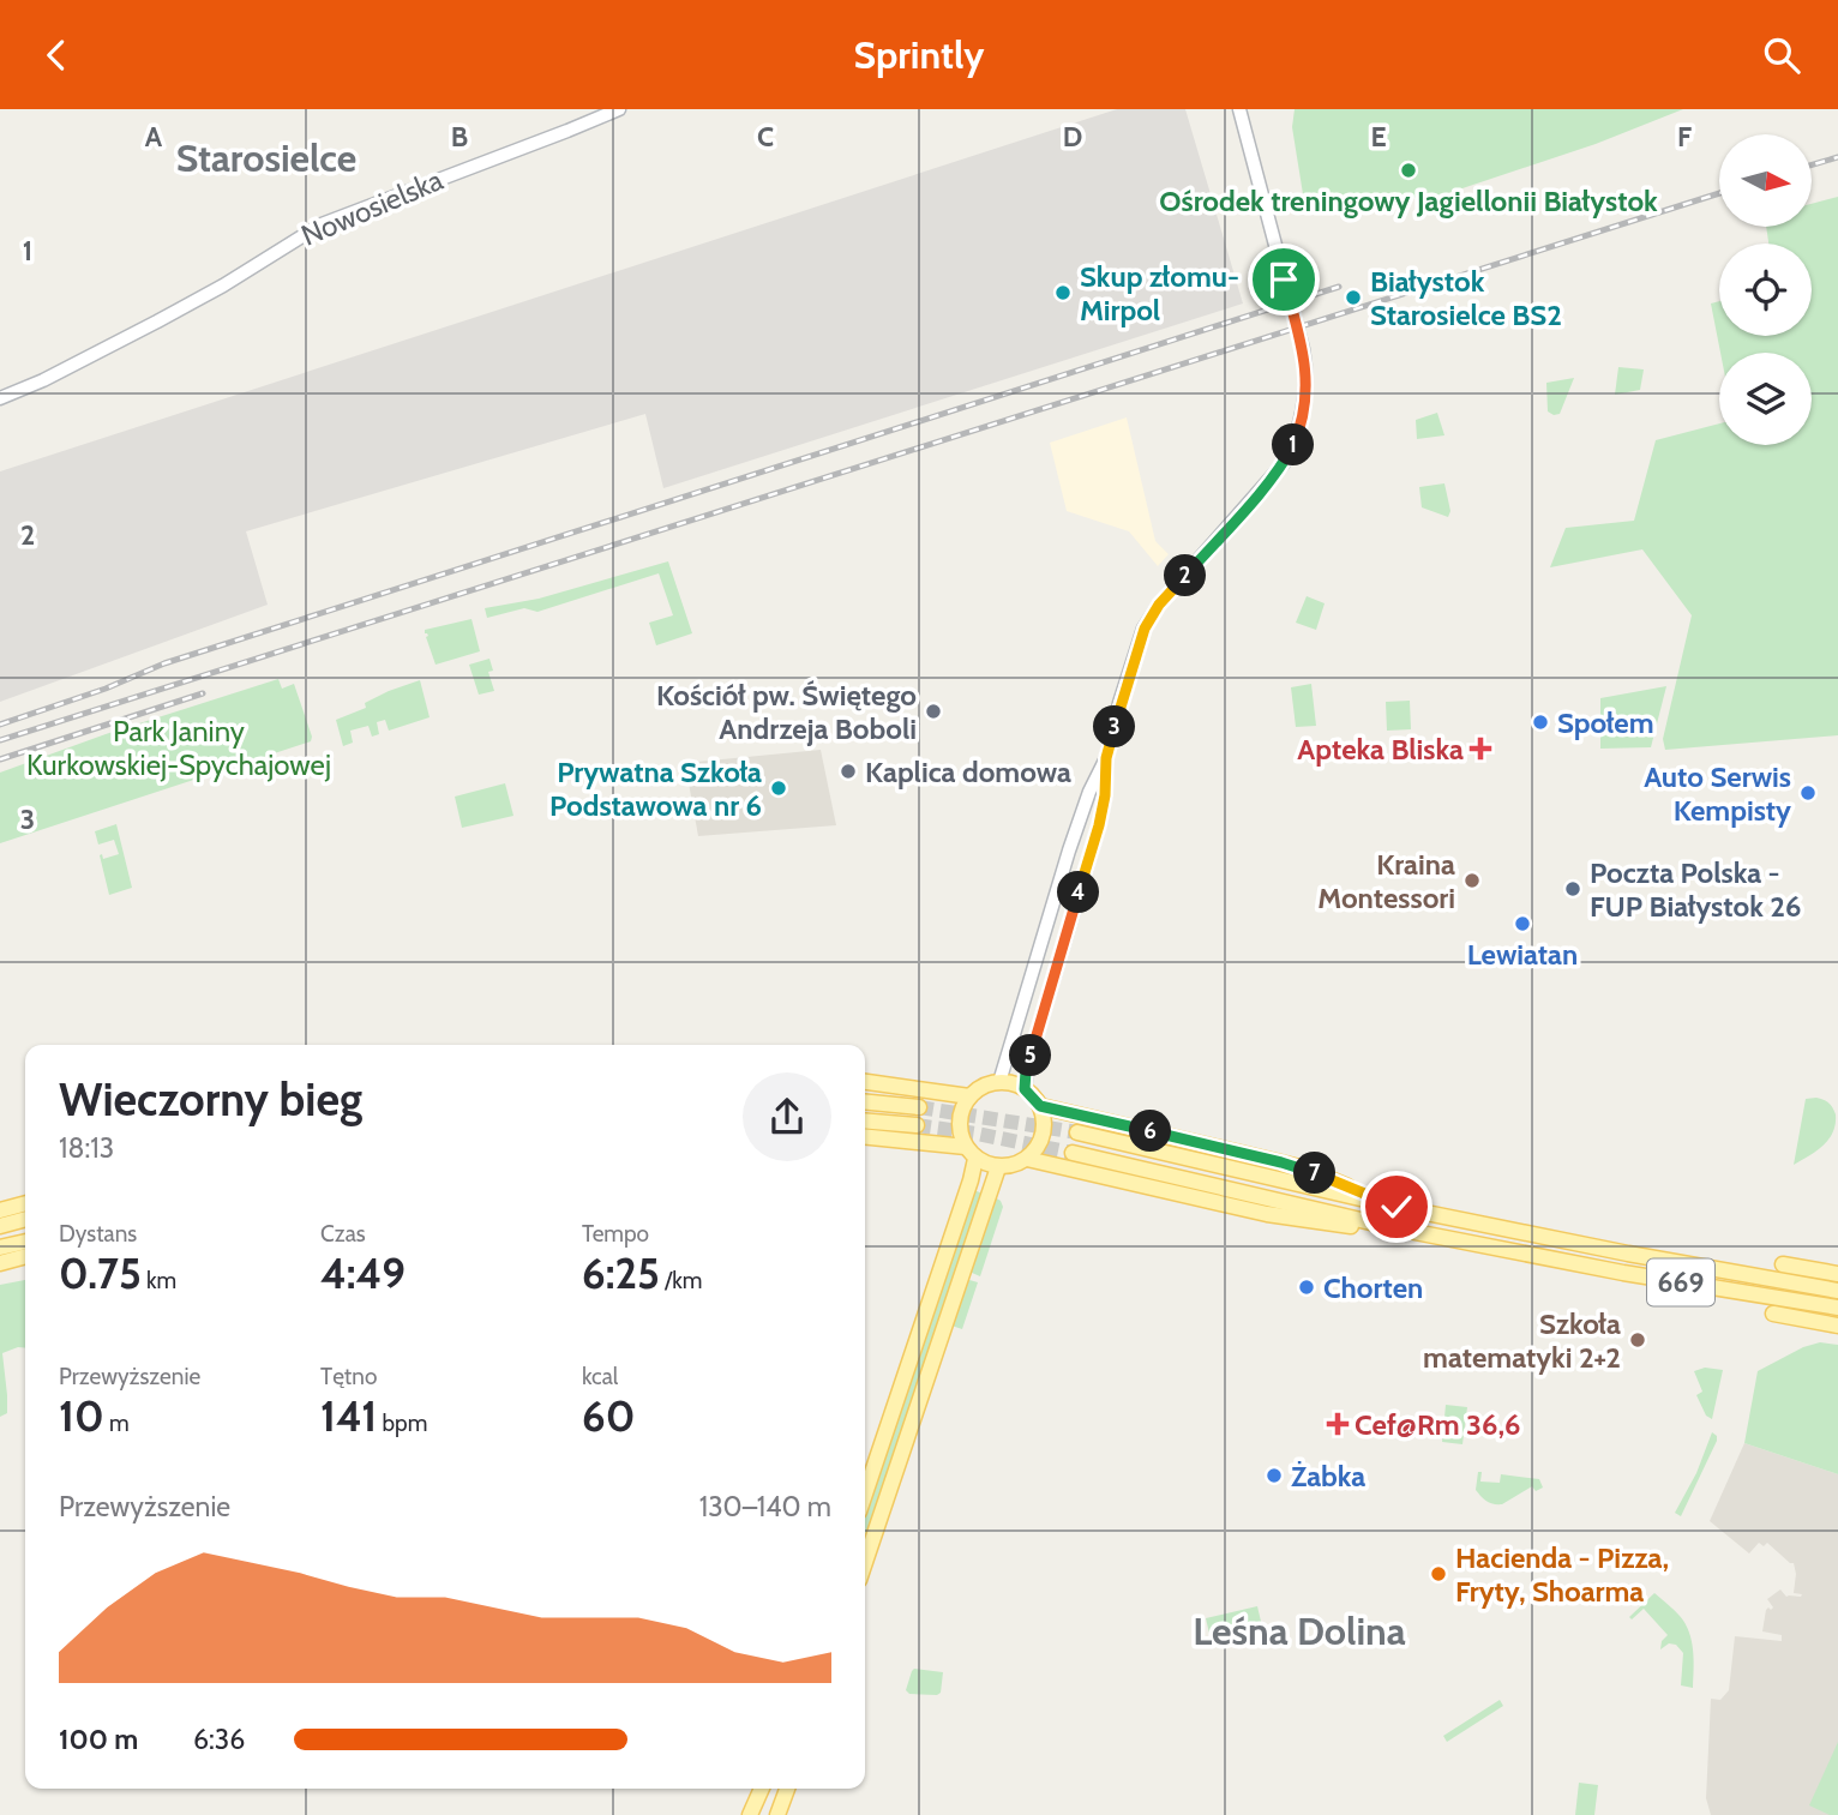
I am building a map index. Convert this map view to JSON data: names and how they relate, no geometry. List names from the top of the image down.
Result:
{
  "streets": {
    "main road": ["669"],
    "street": ["Nowosielska"]
  },
  "districts": ["Starosielce", "Leśna Dolina"],
  "parks": ["Park Janiny Kurkowskiej-Spychajowej"],
  "places": {
    "other": [
      "Ośrodek treningowy Jagiellonii Białystok",
      "Skup złomu- Mirpol",
      "Białystok Starosielce BS2",
      "Kościół pw. Świętego Andrzeja Boboli",
      "Społem",
      "Kaplica domowa",
      "Prywatna Szkoła Podstawowa nr 6",
      "Auto Serwis Kempisty",
      "Kraina Montessori",
      "Poczta Polska - FUP Białystok 26",
      "Lewiatan",
      "Chorten",
      "Szkoła matematyki 2+2",
      "Żabka",
      "Hacienda - Pizza, Fryty, Shoarma"
    ],
    "health": ["Apteka Bliska", "Cef@Rm 36,6"]
  },
  "north": "right",
  "page": {
    "header": "Sprintly",
    "pins": [
      "1",
      "2",
      "3",
      "4",
      "5",
      "6",
      "7"
    ],
    "heading": ["Wieczorny bieg", "18:13"],
    "stats": [
      ["Dystans", "0.75 km"],
      ["Czas", "4:49"],
      ["Tempo", "6:25 /km"],
      ["Przewyższenie", "10 m"],
      ["Tętno", "141 bpm"],
      ["kcal", "60"]
    ],
    "chart": ["Przewyższenie", "130–140 m"],
    "list": [
      {
        "name": "100 m",
        "note": "6:36"
      }
    ]
  },
  "grid": {
    "columns": [
      "A",
      "B",
      "C",
      "D",
      "E",
      "F"
    ],
    "rows": ["1", "2", "3"]
  }
}
